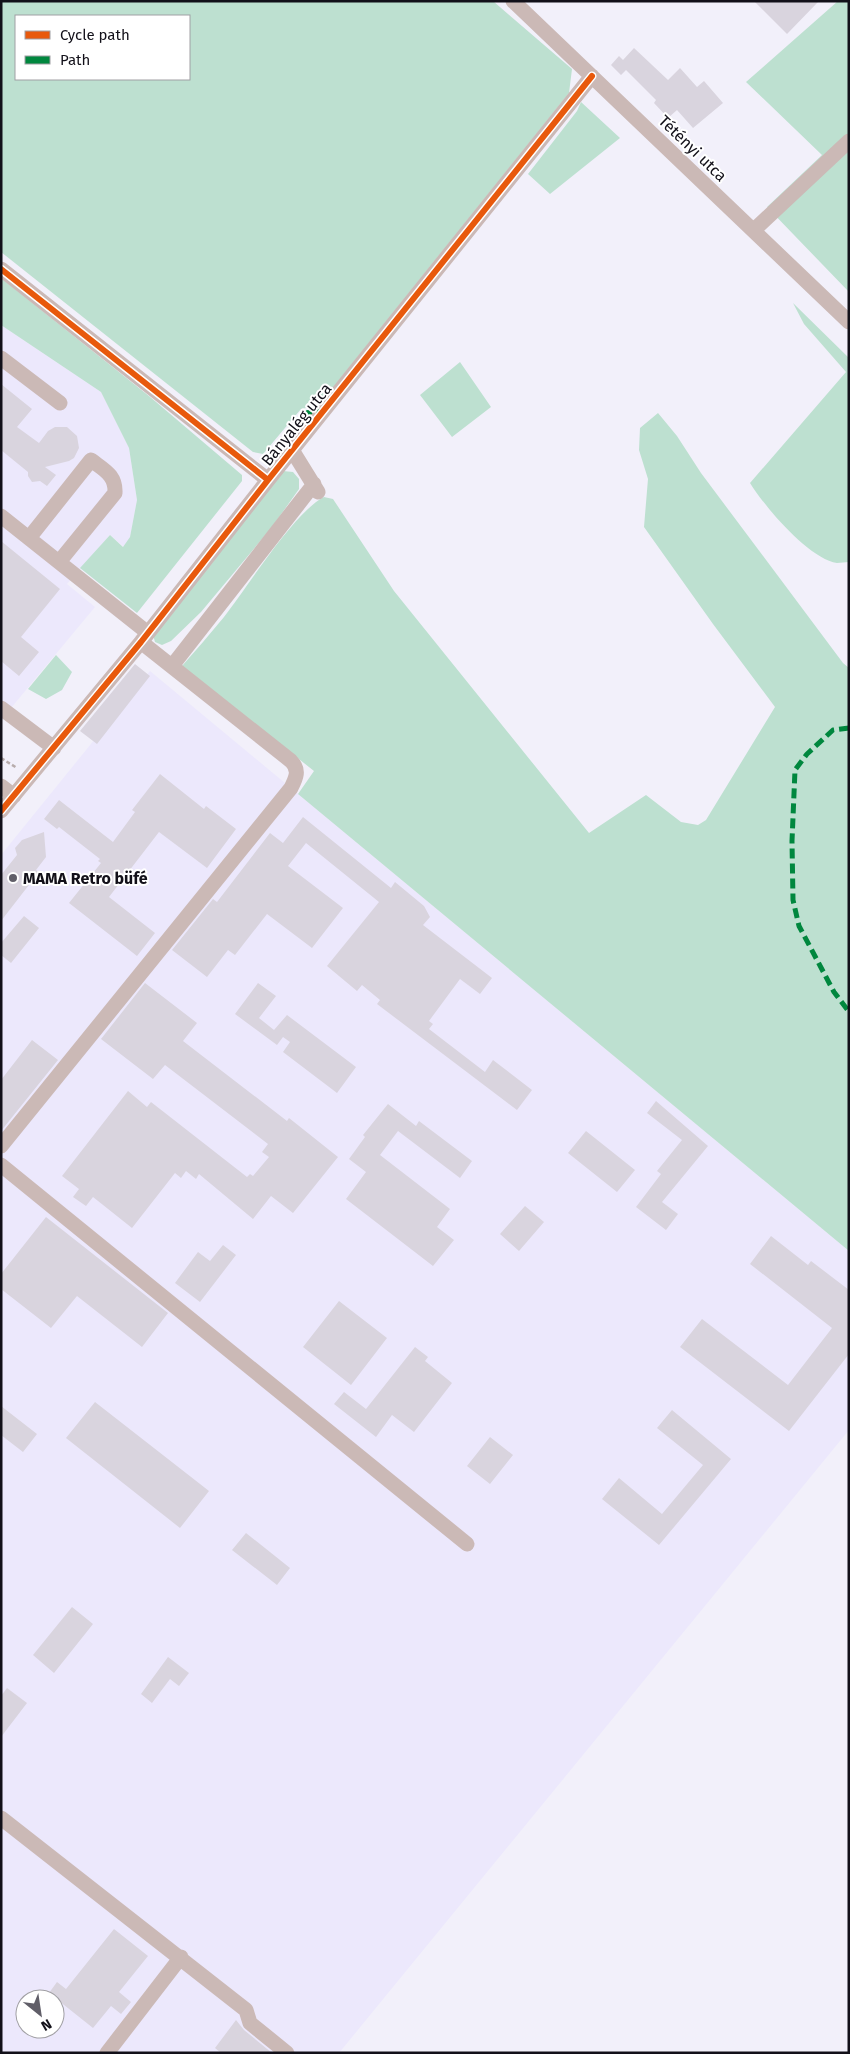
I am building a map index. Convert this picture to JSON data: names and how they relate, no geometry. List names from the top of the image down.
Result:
{
  "streets": {
    "street": ["Tétényi utca", "Bányalég utca"]
  },
  "crossings": [
    ["Tétényi utca", "Bányalég utca"]
  ],
  "places": ["MAMA Retro büfé"],
  "legend": ["Cycle path", "Path"],
  "north": "bottom right"
}
